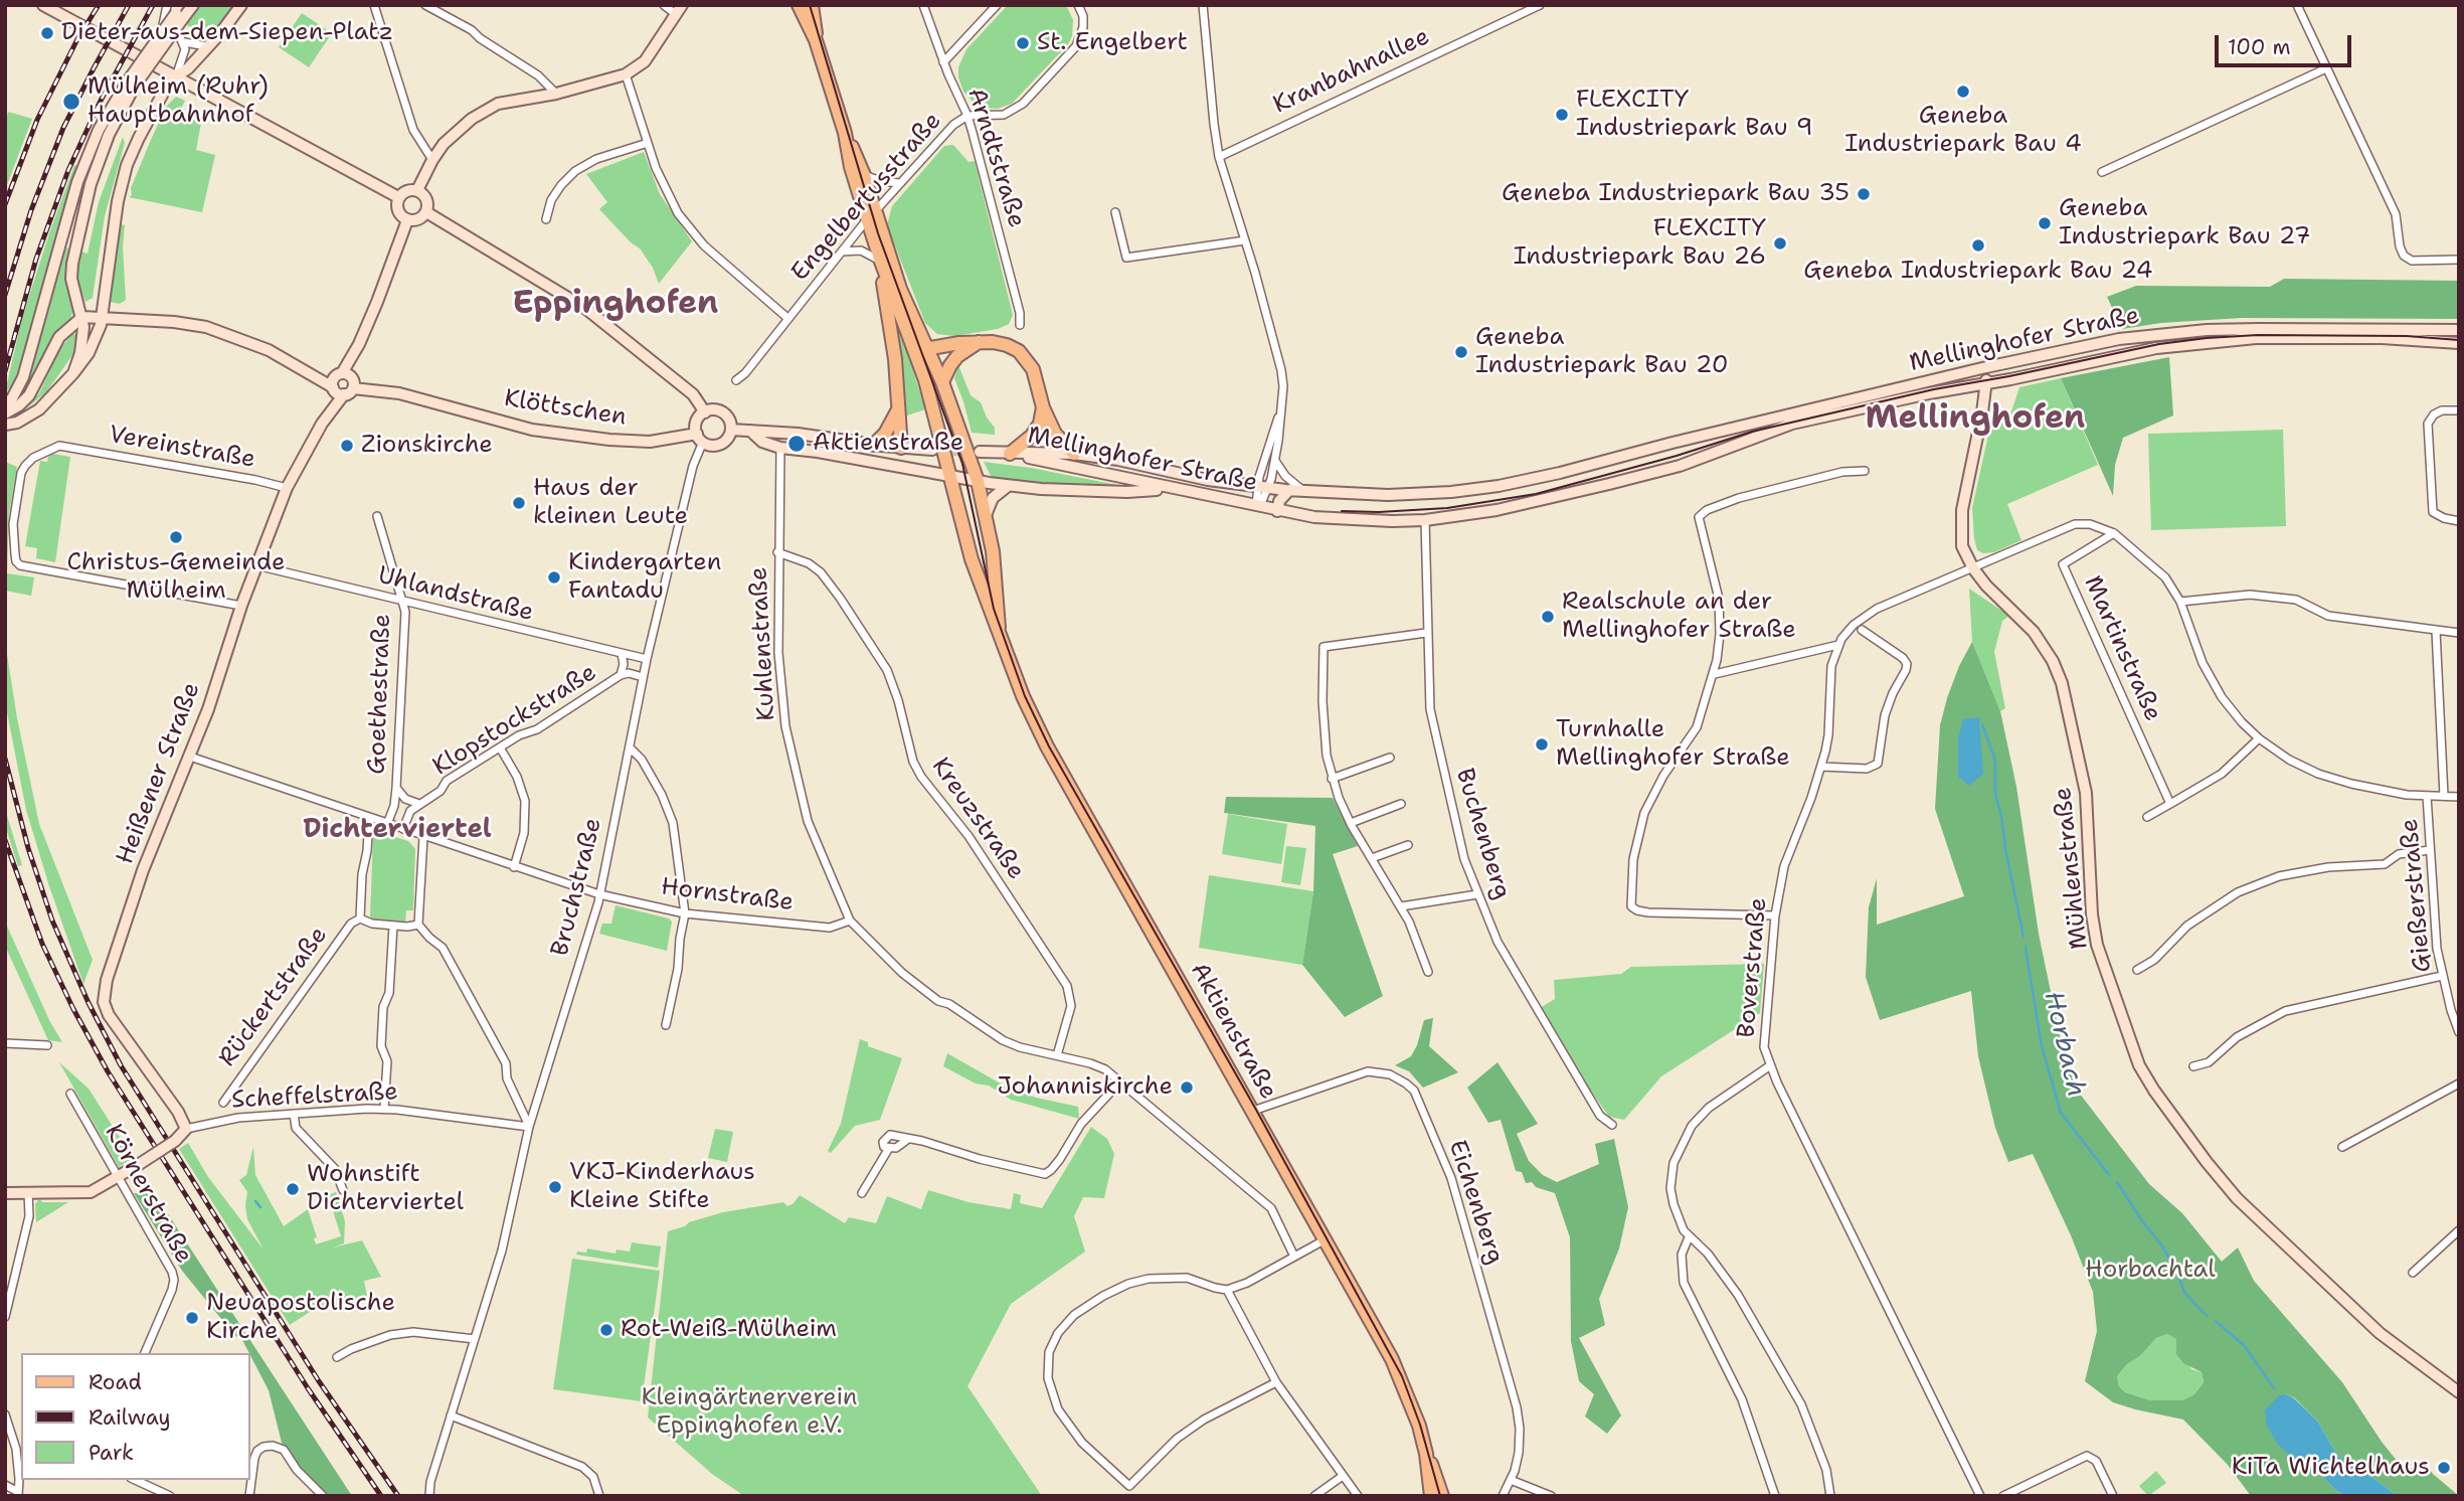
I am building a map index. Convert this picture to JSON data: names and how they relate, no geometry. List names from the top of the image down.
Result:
{
  "streets": {
    "main road": [
      "Mellinghofer Straße",
      "Klöttschen",
      "Heißener Straße",
      "Mühlenstraße",
      "Aktienstraße"
    ],
    "street": [
      "Kranbahnallee",
      "Arndtstraße",
      "Engelbertusstraße",
      "Vereinstraße",
      "Uhlandstraße",
      "Kuhlenstraße",
      "Martinstraße",
      "Goethestraße",
      "Klopstockstraße",
      "Kreuzstraße",
      "Buchenberg",
      "Bruchstraße",
      "Hornstraße",
      "Gießerstraße",
      "Boverstraße",
      "Rückertstraße",
      "Scheffelstraße",
      "Körnerstraße",
      "Eichenberg"
    ]
  },
  "crossings": [
    ["Arndtstraße", "Engelbertusstraße"],
    ["Engelbertusstraße", "Aktienstraße"],
    ["Mellinghofer Straße", "Buchenberg"],
    ["Mellinghofer Straße", "Mühlenstraße"],
    ["Klöttschen", "Heißener Straße"],
    ["Klöttschen", "Bruchstraße"],
    ["Vereinstraße", "Heißener Straße"],
    ["Uhlandstraße", "Goethestraße"],
    ["Uhlandstraße", "Klopstockstraße"],
    ["Uhlandstraße", "Heißener Straße"],
    ["Uhlandstraße", "Bruchstraße"],
    ["Kuhlenstraße", "Kreuzstraße"],
    ["Kuhlenstraße", "Hornstraße"],
    ["Martinstraße", "Boverstraße"],
    ["Goethestraße", "Klopstockstraße"],
    ["Goethestraße", "Hornstraße"],
    ["Klopstockstraße", "Bruchstraße"],
    ["Klopstockstraße", "Hornstraße"],
    ["Heißener Straße", "Hornstraße"],
    ["Heißener Straße", "Scheffelstraße"],
    ["Mühlenstraße", "Boverstraße"],
    ["Bruchstraße", "Hornstraße"],
    ["Bruchstraße", "Scheffelstraße"],
    ["Aktienstraße", "Eichenberg"]
  ],
  "districts": ["Eppinghofen", "Mellinghofen", "Dichterviertel"],
  "water": ["Horbach"],
  "parks": ["Horbachtal", "Kleingärtnerverein Eppinghofen e.V."],
  "places": [
    "Dieter-aus-dem-Siepen-Platz",
    "St. Engelbert",
    "Geneba Industriepark Bau 4",
    "Mülheim (Ruhr) Hauptbahnhof",
    "FLEXCITY Industriepark Bau 9",
    "Geneba Industriepark Bau 35",
    "Geneba Industriepark Bau 27",
    "FLEXCITY Industriepark Bau 26",
    "Geneba Industriepark Bau 24",
    "Geneba Industriepark Bau 20",
    "Aktienstraße",
    "Zionskirche",
    "Haus der kleinen Leute",
    "Christus-Gemeinde Mülheim",
    "Kindergarten Fantadu",
    "Realschule an der Mellinghofer Straße",
    "Turnhalle Mellinghofer Straße",
    "Johanniskirche",
    "VKJ-Kinderhaus Kleine Stifte",
    "Wohnstift Dichterviertel",
    "Neuapostolische Kirche",
    "Rot-Weiß-Mülheim",
    "KiTa Wichtelhaus"
  ],
  "legend": ["Road", "Railway", "Park"],
  "scale_bar": "100 m"
}
